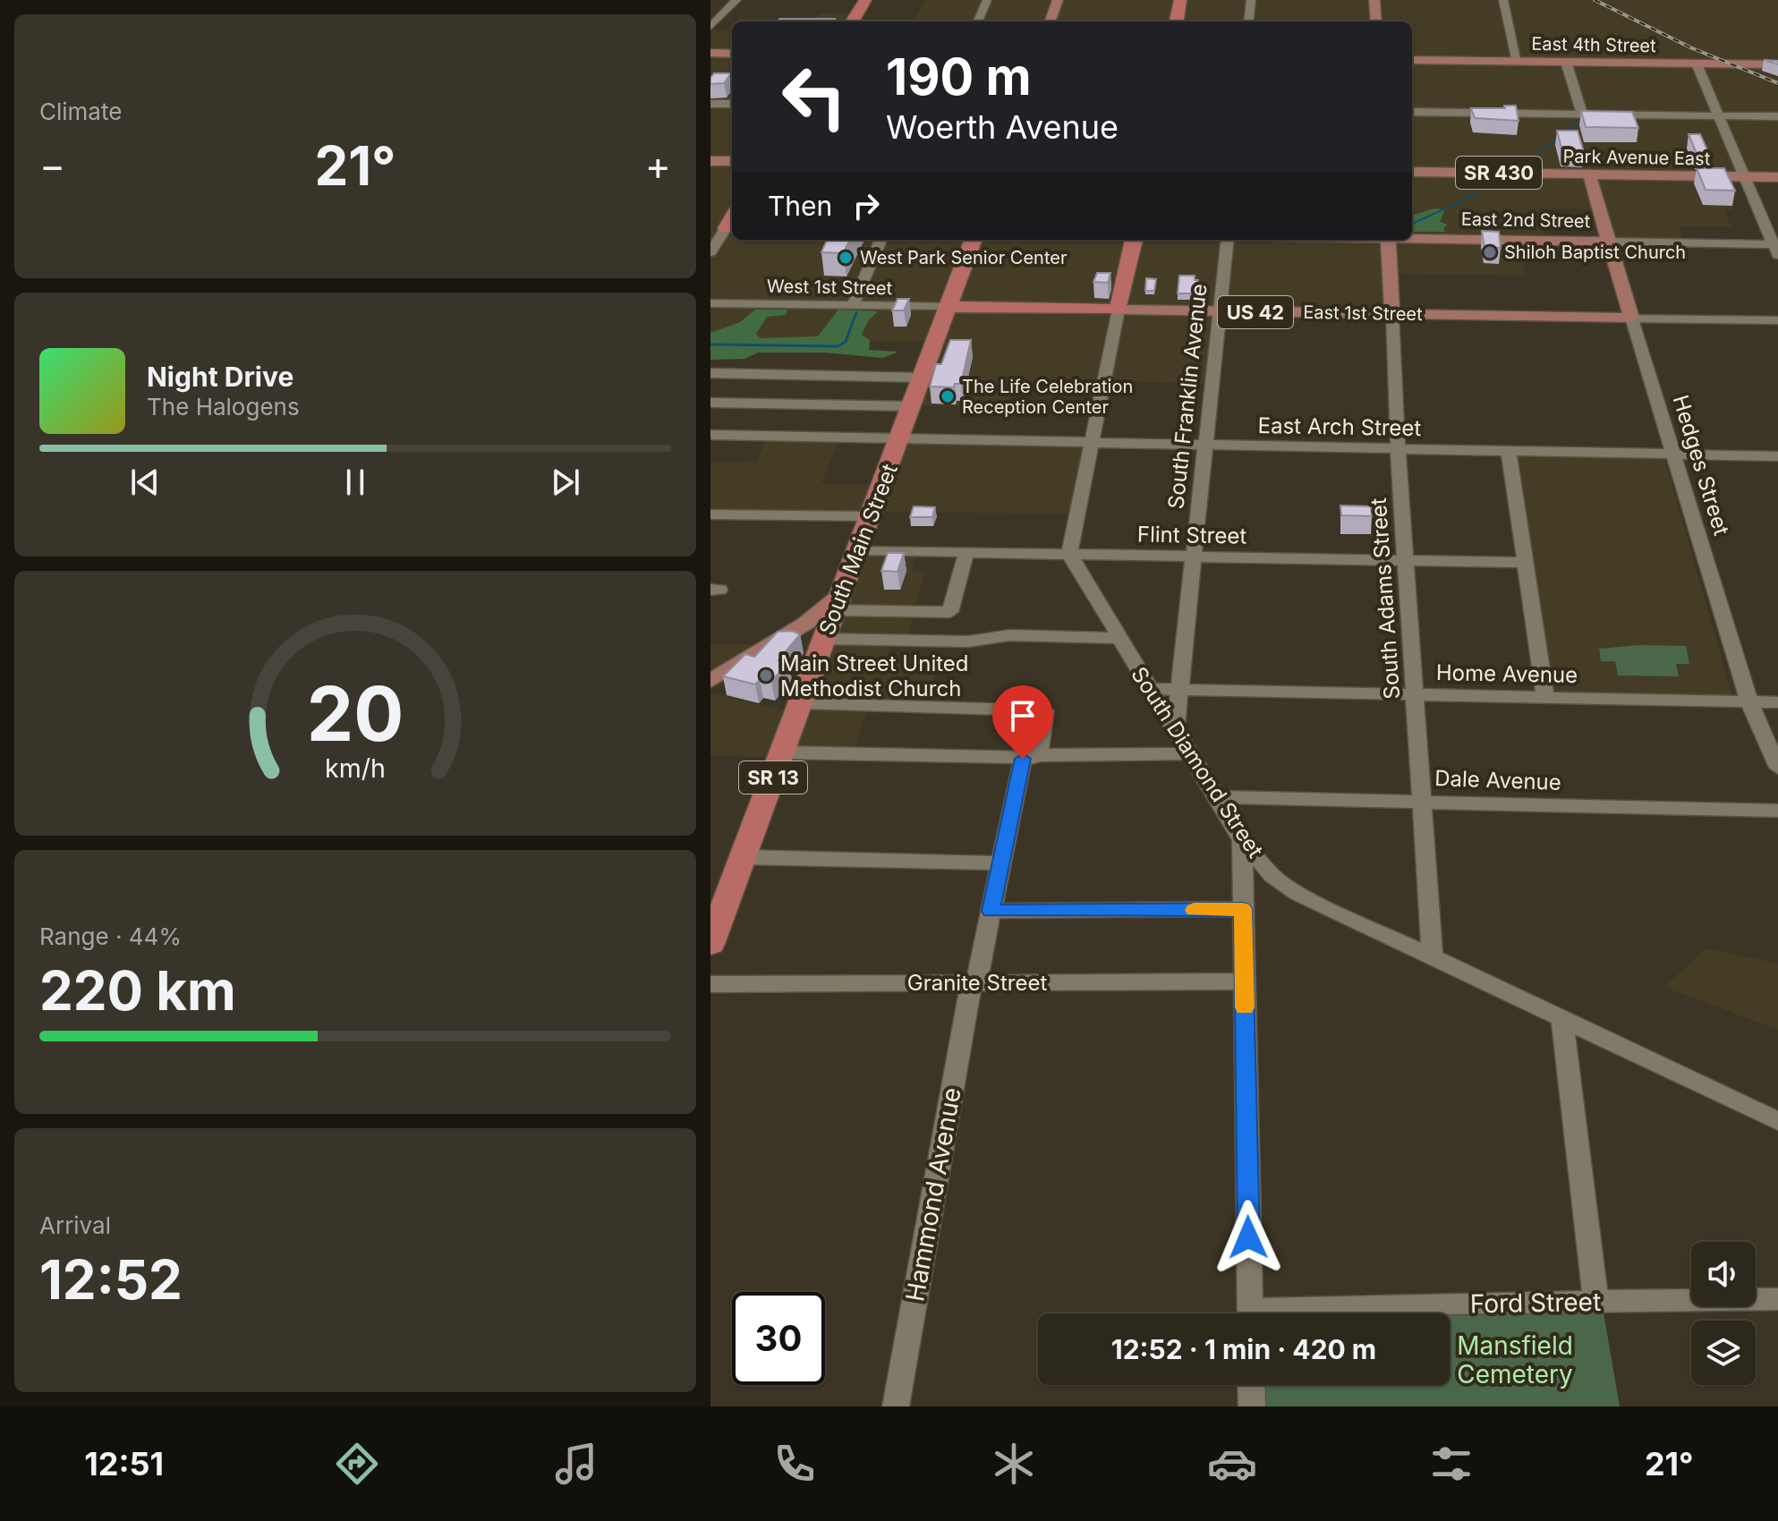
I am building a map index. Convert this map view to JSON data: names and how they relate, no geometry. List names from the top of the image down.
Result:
{
  "streets": {
    "highway": [
      "US 42",
      "East 1st Street",
      "South Main Street",
      "SR 13"
    ],
    "main road": [
      "East 4th Street",
      "Park Avenue East",
      "SR 430",
      "East 2nd Street",
      "Hedges Street",
      "South Adams Street"
    ],
    "street": [
      "West 1st Street",
      "South Franklin Avenue",
      "East Arch Street",
      "Flint Street",
      "Home Avenue",
      "South Diamond Street",
      "Dale Avenue",
      "Granite Street",
      "Hammond Avenue",
      "Ford Street"
    ]
  },
  "crossings": [
    ["Park Avenue East", "Hedges Street"],
    ["East 2nd Street", "Hedges Street"],
    ["West 1st Street", "East 1st Street"],
    ["West 1st Street", "South Main Street"],
    ["East 1st Street", "South Franklin Avenue"],
    ["East 1st Street", "Hedges Street"],
    ["East 1st Street", "South Main Street"],
    ["East 1st Street", "South Adams Street"],
    ["South Franklin Avenue", "East Arch Street"],
    ["South Franklin Avenue", "Flint Street"],
    ["South Franklin Avenue", "Home Avenue"],
    ["South Franklin Avenue", "South Diamond Street"],
    ["East Arch Street", "Hedges Street"],
    ["East Arch Street", "South Main Street"],
    ["East Arch Street", "South Adams Street"],
    ["Hedges Street", "Home Avenue"],
    ["Flint Street", "South Main Street"],
    ["Flint Street", "South Adams Street"],
    ["Flint Street", "South Diamond Street"],
    ["South Main Street", "Hammond Avenue"],
    ["South Adams Street", "Home Avenue"],
    ["South Adams Street", "South Diamond Street"],
    ["South Adams Street", "Dale Avenue"],
    ["Home Avenue", "South Diamond Street"],
    ["South Diamond Street", "Dale Avenue"],
    ["Granite Street", "Hammond Avenue"]
  ],
  "parks": ["Mansfield Cemetery"],
  "places": [
    "Shiloh Baptist Church",
    "West Park Senior Center",
    "The Life Celebration Reception Center",
    "Main Street United Methodist Church"
  ],
  "page": {
    "tile": [
      "Climate",
      ["Range · 44%", "220 km"],
      ["Arrival", "12:52"]
    ],
    "turn": ["190 m", "Woerth Avenue"],
    "heat": ["−", "21°", "+"],
    "then": "Then",
    "song": ["Night Drive", "The Halogens"],
    "limit": "30",
    "trip": "12:52 · 1 min · 420 m",
    "tabs": ["12:51", "21°"],
    "gauge": ["20", "km/h"]
  }
}
